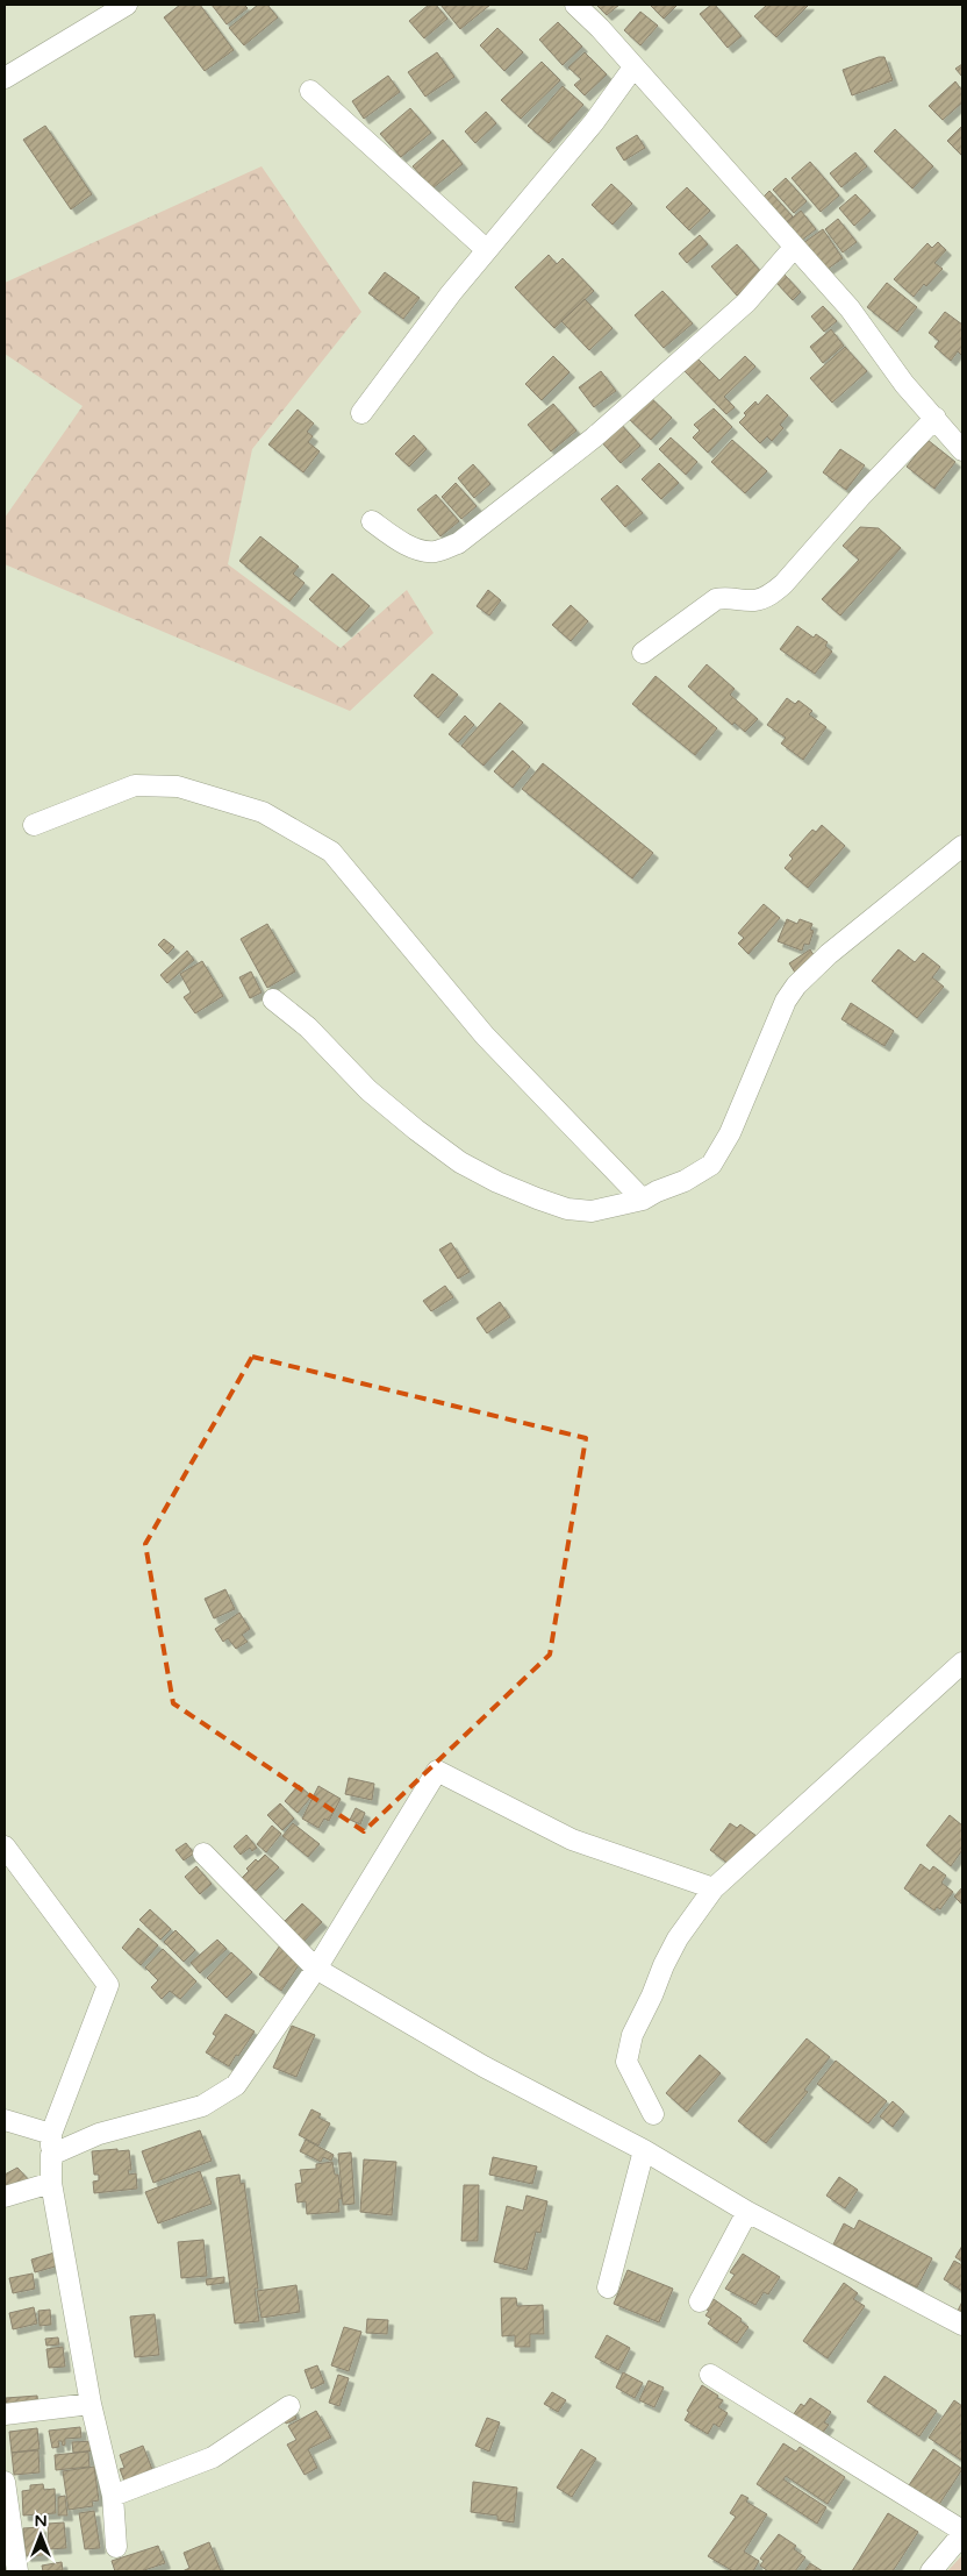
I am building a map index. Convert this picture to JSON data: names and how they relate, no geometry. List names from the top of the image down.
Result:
{
  "north": "top"
}
